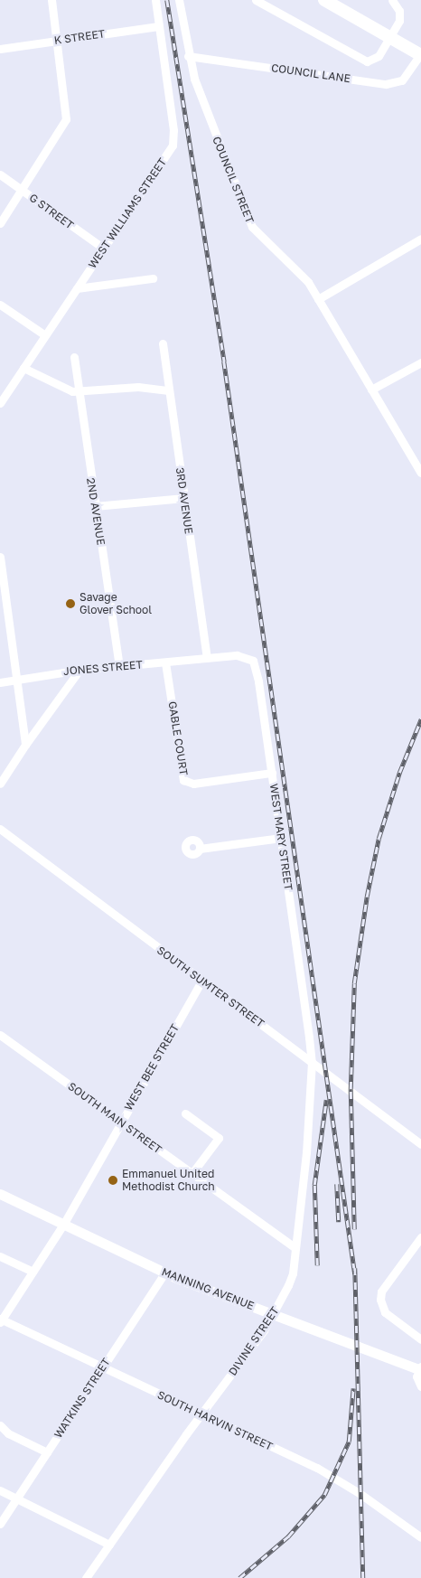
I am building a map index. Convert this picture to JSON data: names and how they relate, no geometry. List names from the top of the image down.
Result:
{
  "streets": {
    "main road": ["MANNING AVENUE"],
    "street": [
      "K STREET",
      "COUNCIL LANE",
      "COUNCIL STREET",
      "G STREET",
      "WEST WILLIAMS STREET",
      "3RD AVENUE",
      "2ND AVENUE",
      "JONES STREET",
      "GABLE COURT",
      "WEST MARY STREET",
      "SOUTH SUMTER STREET",
      "WEST BEE STREET",
      "SOUTH MAIN STREET",
      "DIVINE STREET",
      "WATKINS STREET",
      "SOUTH HARVIN STREET"
    ]
  },
  "crossings": [
    ["K STREET", "WEST WILLIAMS STREET"],
    ["COUNCIL LANE", "COUNCIL STREET"],
    ["G STREET", "WEST WILLIAMS STREET"],
    ["3RD AVENUE", "JONES STREET"],
    ["3RD AVENUE", "WEST MARY STREET"],
    ["2ND AVENUE", "JONES STREET"],
    ["JONES STREET", "GABLE COURT"],
    ["JONES STREET", "WEST MARY STREET"],
    ["GABLE COURT", "WEST MARY STREET"],
    ["WEST MARY STREET", "SOUTH SUMTER STREET"],
    ["WEST MARY STREET", "DIVINE STREET"],
    ["SOUTH SUMTER STREET", "WEST BEE STREET"],
    ["SOUTH SUMTER STREET", "DIVINE STREET"],
    ["WEST BEE STREET", "SOUTH MAIN STREET"],
    ["WEST BEE STREET", "MANNING AVENUE"],
    ["WEST BEE STREET", "SOUTH HARVIN STREET"],
    ["SOUTH MAIN STREET", "DIVINE STREET"],
    ["MANNING AVENUE", "WATKINS STREET"],
    ["DIVINE STREET", "SOUTH HARVIN STREET"],
    ["WATKINS STREET", "SOUTH HARVIN STREET"]
  ],
  "places": ["Savage Glover School", "Emmanuel United Methodist Church"]
}
